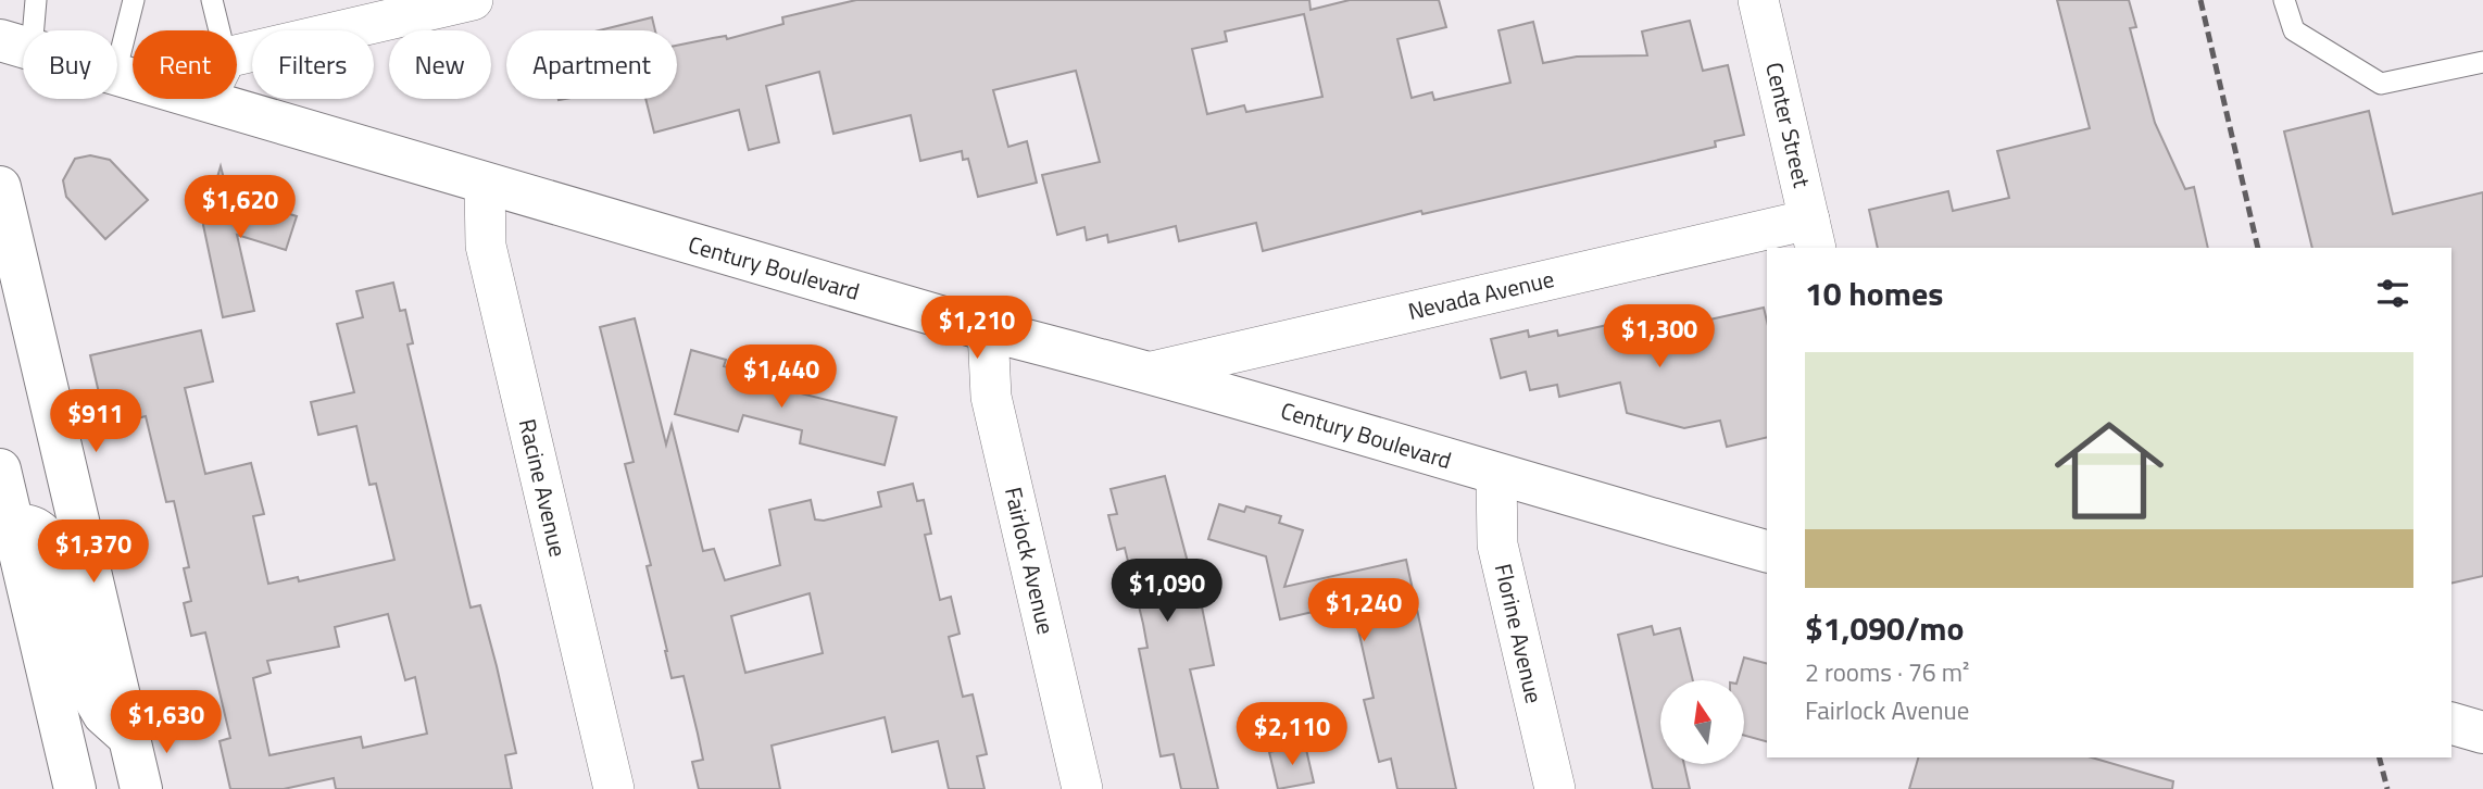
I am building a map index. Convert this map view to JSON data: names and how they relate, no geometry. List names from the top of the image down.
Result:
{
  "streets": {
    "street": [
      "Center Street",
      "Century Boulevard",
      "Nevada Avenue",
      "Racine Avenue",
      "Fairlock Avenue",
      "Florine Avenue"
    ]
  },
  "crossings": [
    ["Center Street", "Nevada Avenue"],
    ["Century Boulevard", "Nevada Avenue"],
    ["Century Boulevard", "Racine Avenue"],
    ["Century Boulevard", "Fairlock Avenue"],
    ["Century Boulevard", "Florine Avenue"]
  ],
  "north": "top",
  "page": {
    "chip": [
      "Buy",
      "Rent",
      "Filters",
      "New",
      "Apartment"
    ],
    "price": [
      "$1,620",
      "$1,210",
      "$1,300",
      "$1,440",
      "$911",
      "$1,370",
      "$1,090",
      "$1,240",
      "$1,630",
      "$2,110"
    ],
    "heading": "10 homes",
    "list": [
      {
        "name": "$1,090/mo",
        "note": "2 rooms · 76 m² · Fairlock Avenue"
      }
    ]
  }
}
